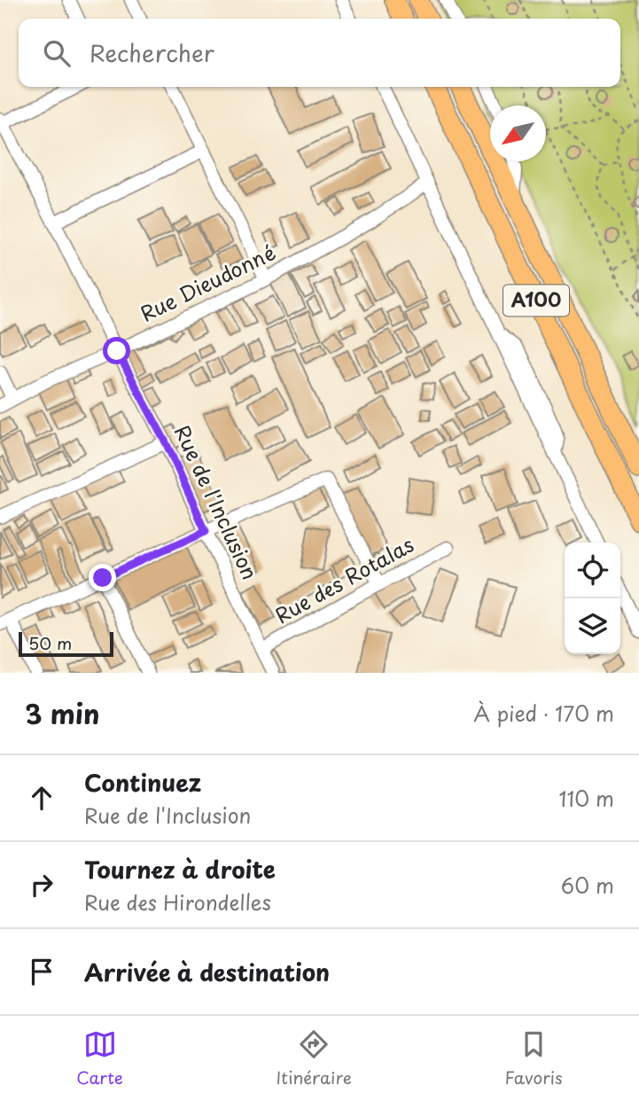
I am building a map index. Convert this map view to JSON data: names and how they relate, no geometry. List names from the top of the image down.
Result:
{
  "streets": {
    "highway": ["A100"],
    "street": ["Rue Dieudonné", "Rue de l'Inclusion", "Rue des Rotalas"]
  },
  "crossings": [
    ["Rue Dieudonné", "Rue de l'Inclusion"],
    ["Rue de l'Inclusion", "Rue des Rotalas"]
  ],
  "scale_bar": "50 m",
  "north": "bottom left",
  "page": {
    "search": "Rechercher",
    "scale": "50 m",
    "heading": ["3 min", "À pied · 170 m"],
    "list": [
      ["Continuez", "Rue de l'Inclusion", "110 m"],
      ["Tournez à droite", "Rue des Hirondelles", "60 m"],
      "Arrivée à destination"
    ],
    "nav": ["Carte", "Itinéraire", "Favoris"]
  }
}
